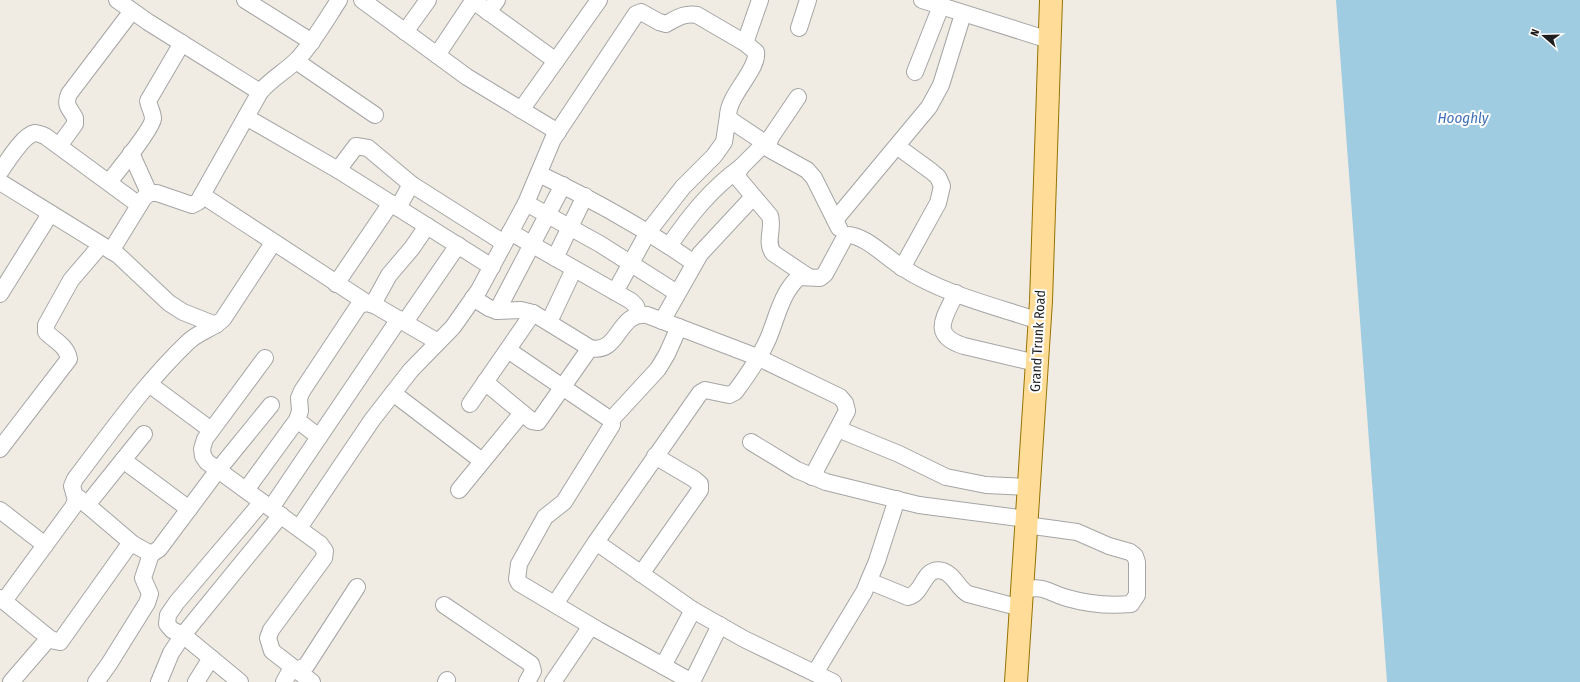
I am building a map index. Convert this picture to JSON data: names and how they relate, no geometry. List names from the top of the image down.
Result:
{
  "streets": {
    "main road": ["Grand Trunk Road"]
  },
  "water": ["Hooghly"],
  "north": "left"
}
